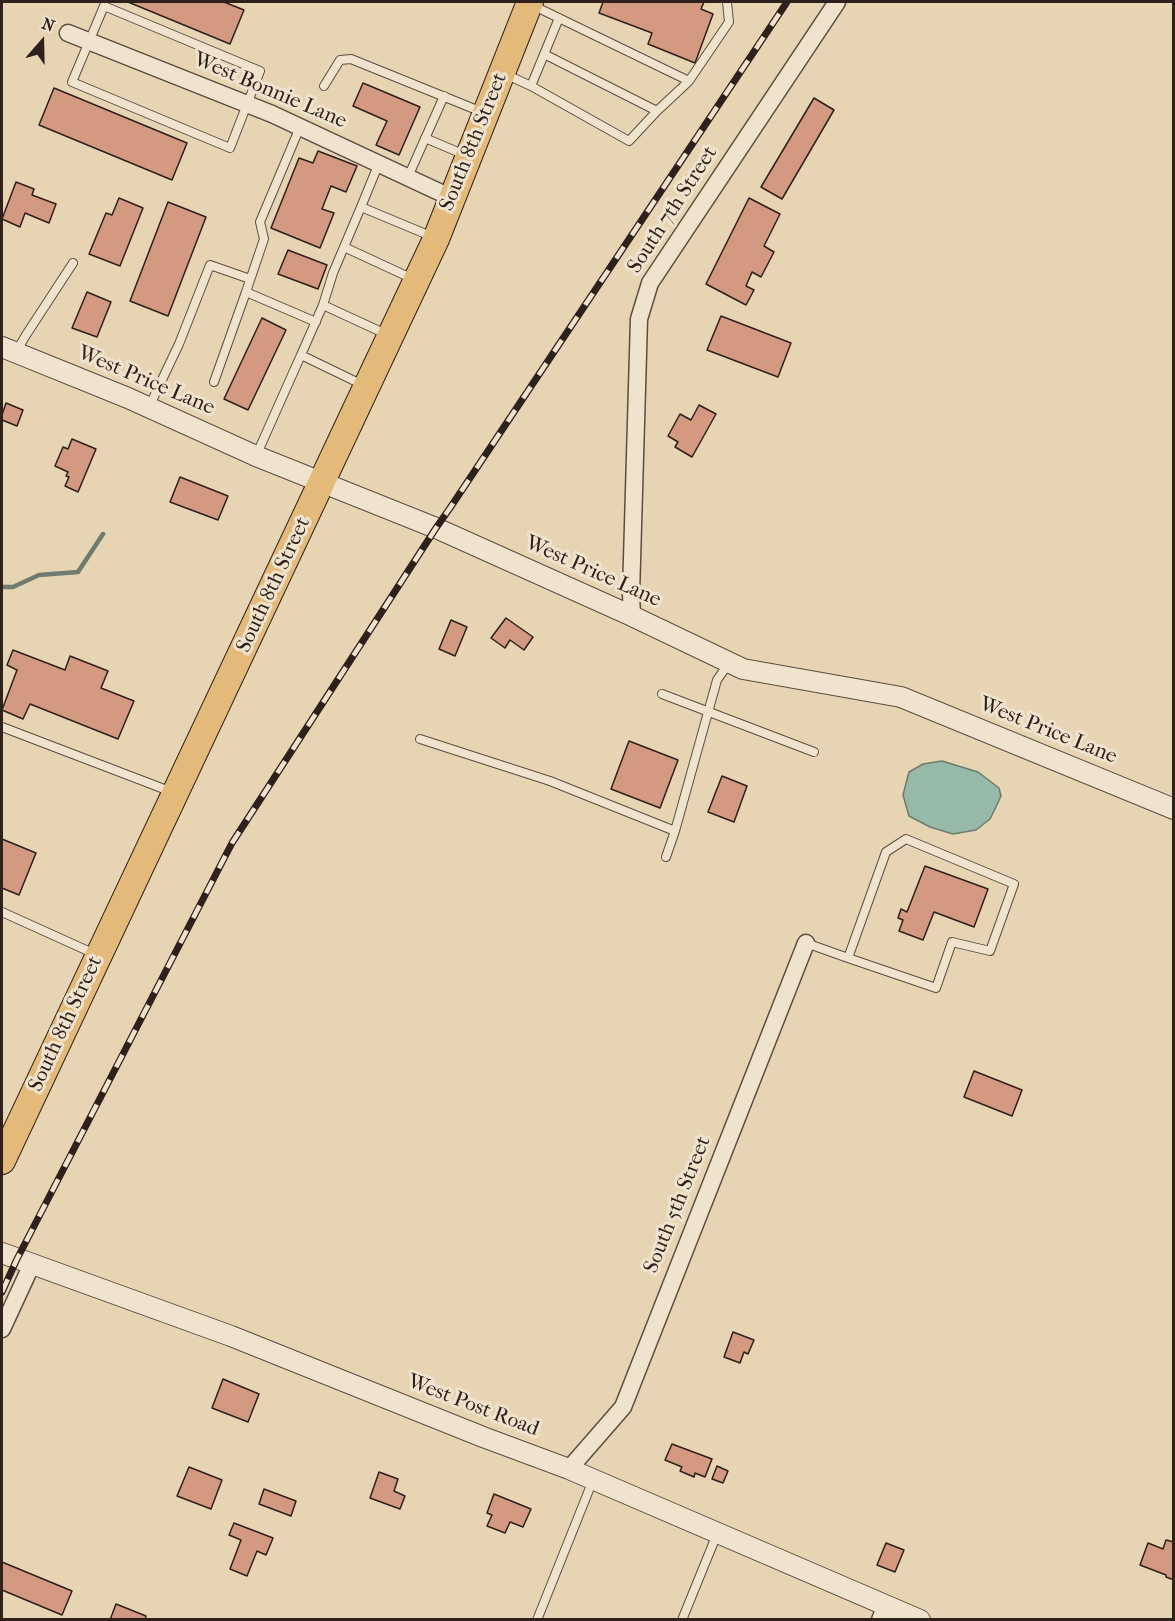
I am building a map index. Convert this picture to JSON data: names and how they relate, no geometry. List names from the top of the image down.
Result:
{
  "streets": {
    "main road": ["South 8th Street"],
    "street": [
      "West Bonnie Lane",
      "South 7th Street",
      "West Price Lane",
      "South 5th Street",
      "West Post Road"
    ]
  },
  "crossings": [
    ["West Bonnie Lane", "South 8th Street"],
    ["South 8th Street", "West Price Lane"],
    ["South 7th Street", "West Price Lane"],
    ["South 5th Street", "West Post Road"]
  ],
  "north": "top"
}
